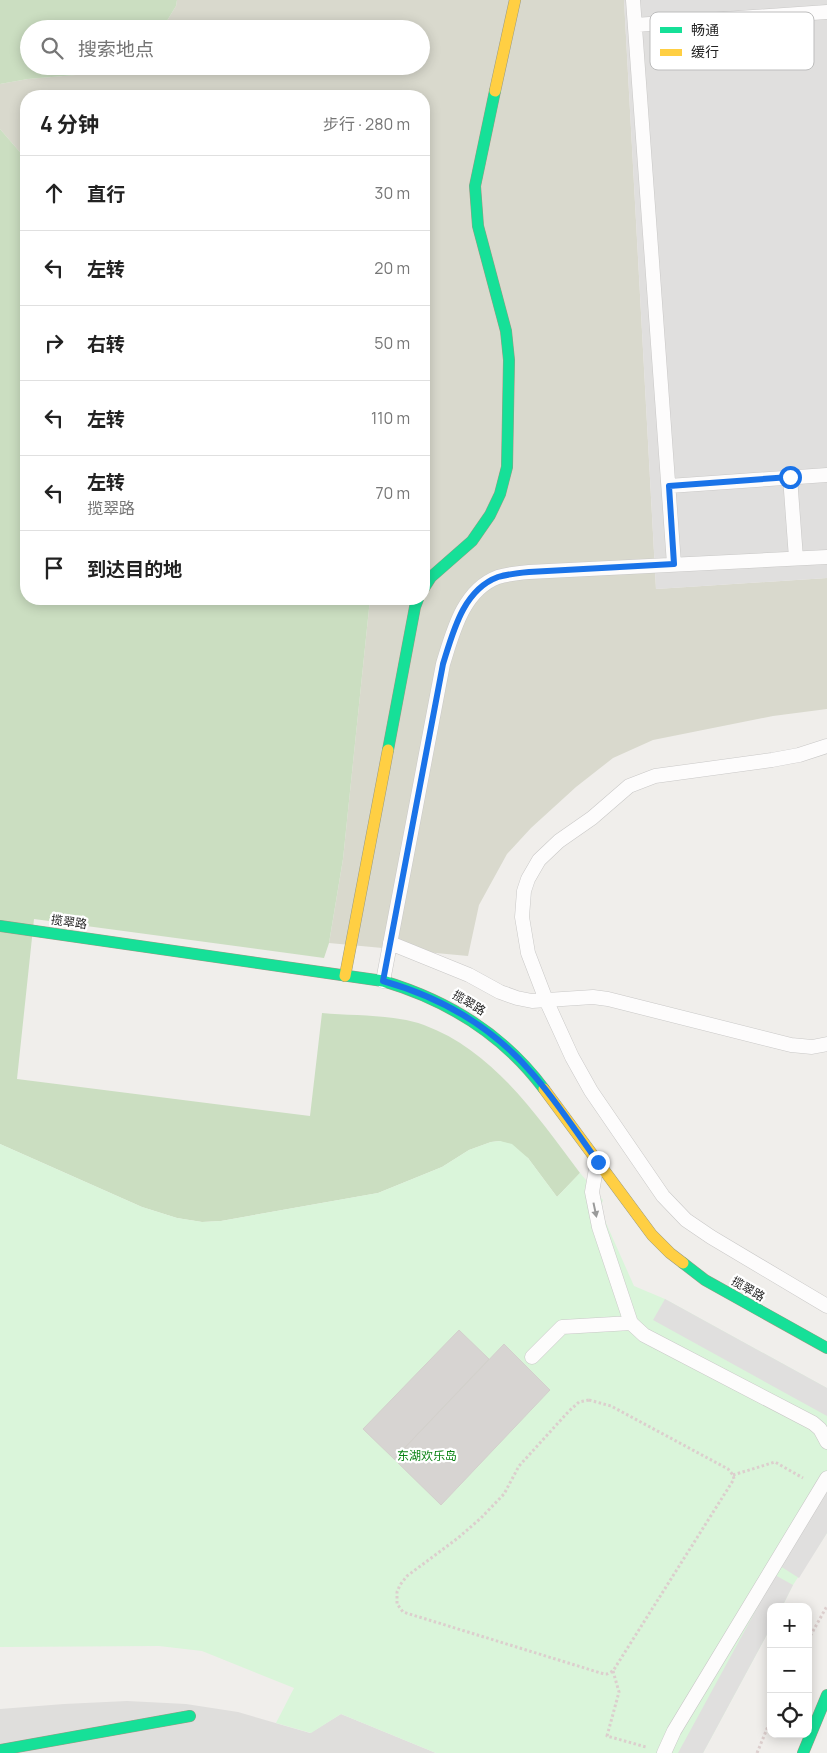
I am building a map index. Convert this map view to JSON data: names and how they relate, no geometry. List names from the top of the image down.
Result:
{
  "streets": {
    "street": ["揽翠路"]
  },
  "parks": ["东湖欢乐岛"],
  "legend": ["畅通", "缓行"],
  "page": {
    "search": "搜索地点",
    "heading": ["4 分钟", "步行 · 280 m"],
    "list": [
      ["直行", "30 m"],
      ["左转", "20 m"],
      ["右转", "50 m"],
      ["左转", "110 m"],
      ["左转", "揽翠路", "70 m"],
      "到达目的地"
    ],
    "map_buttons": ["+", "−"]
  }
}
